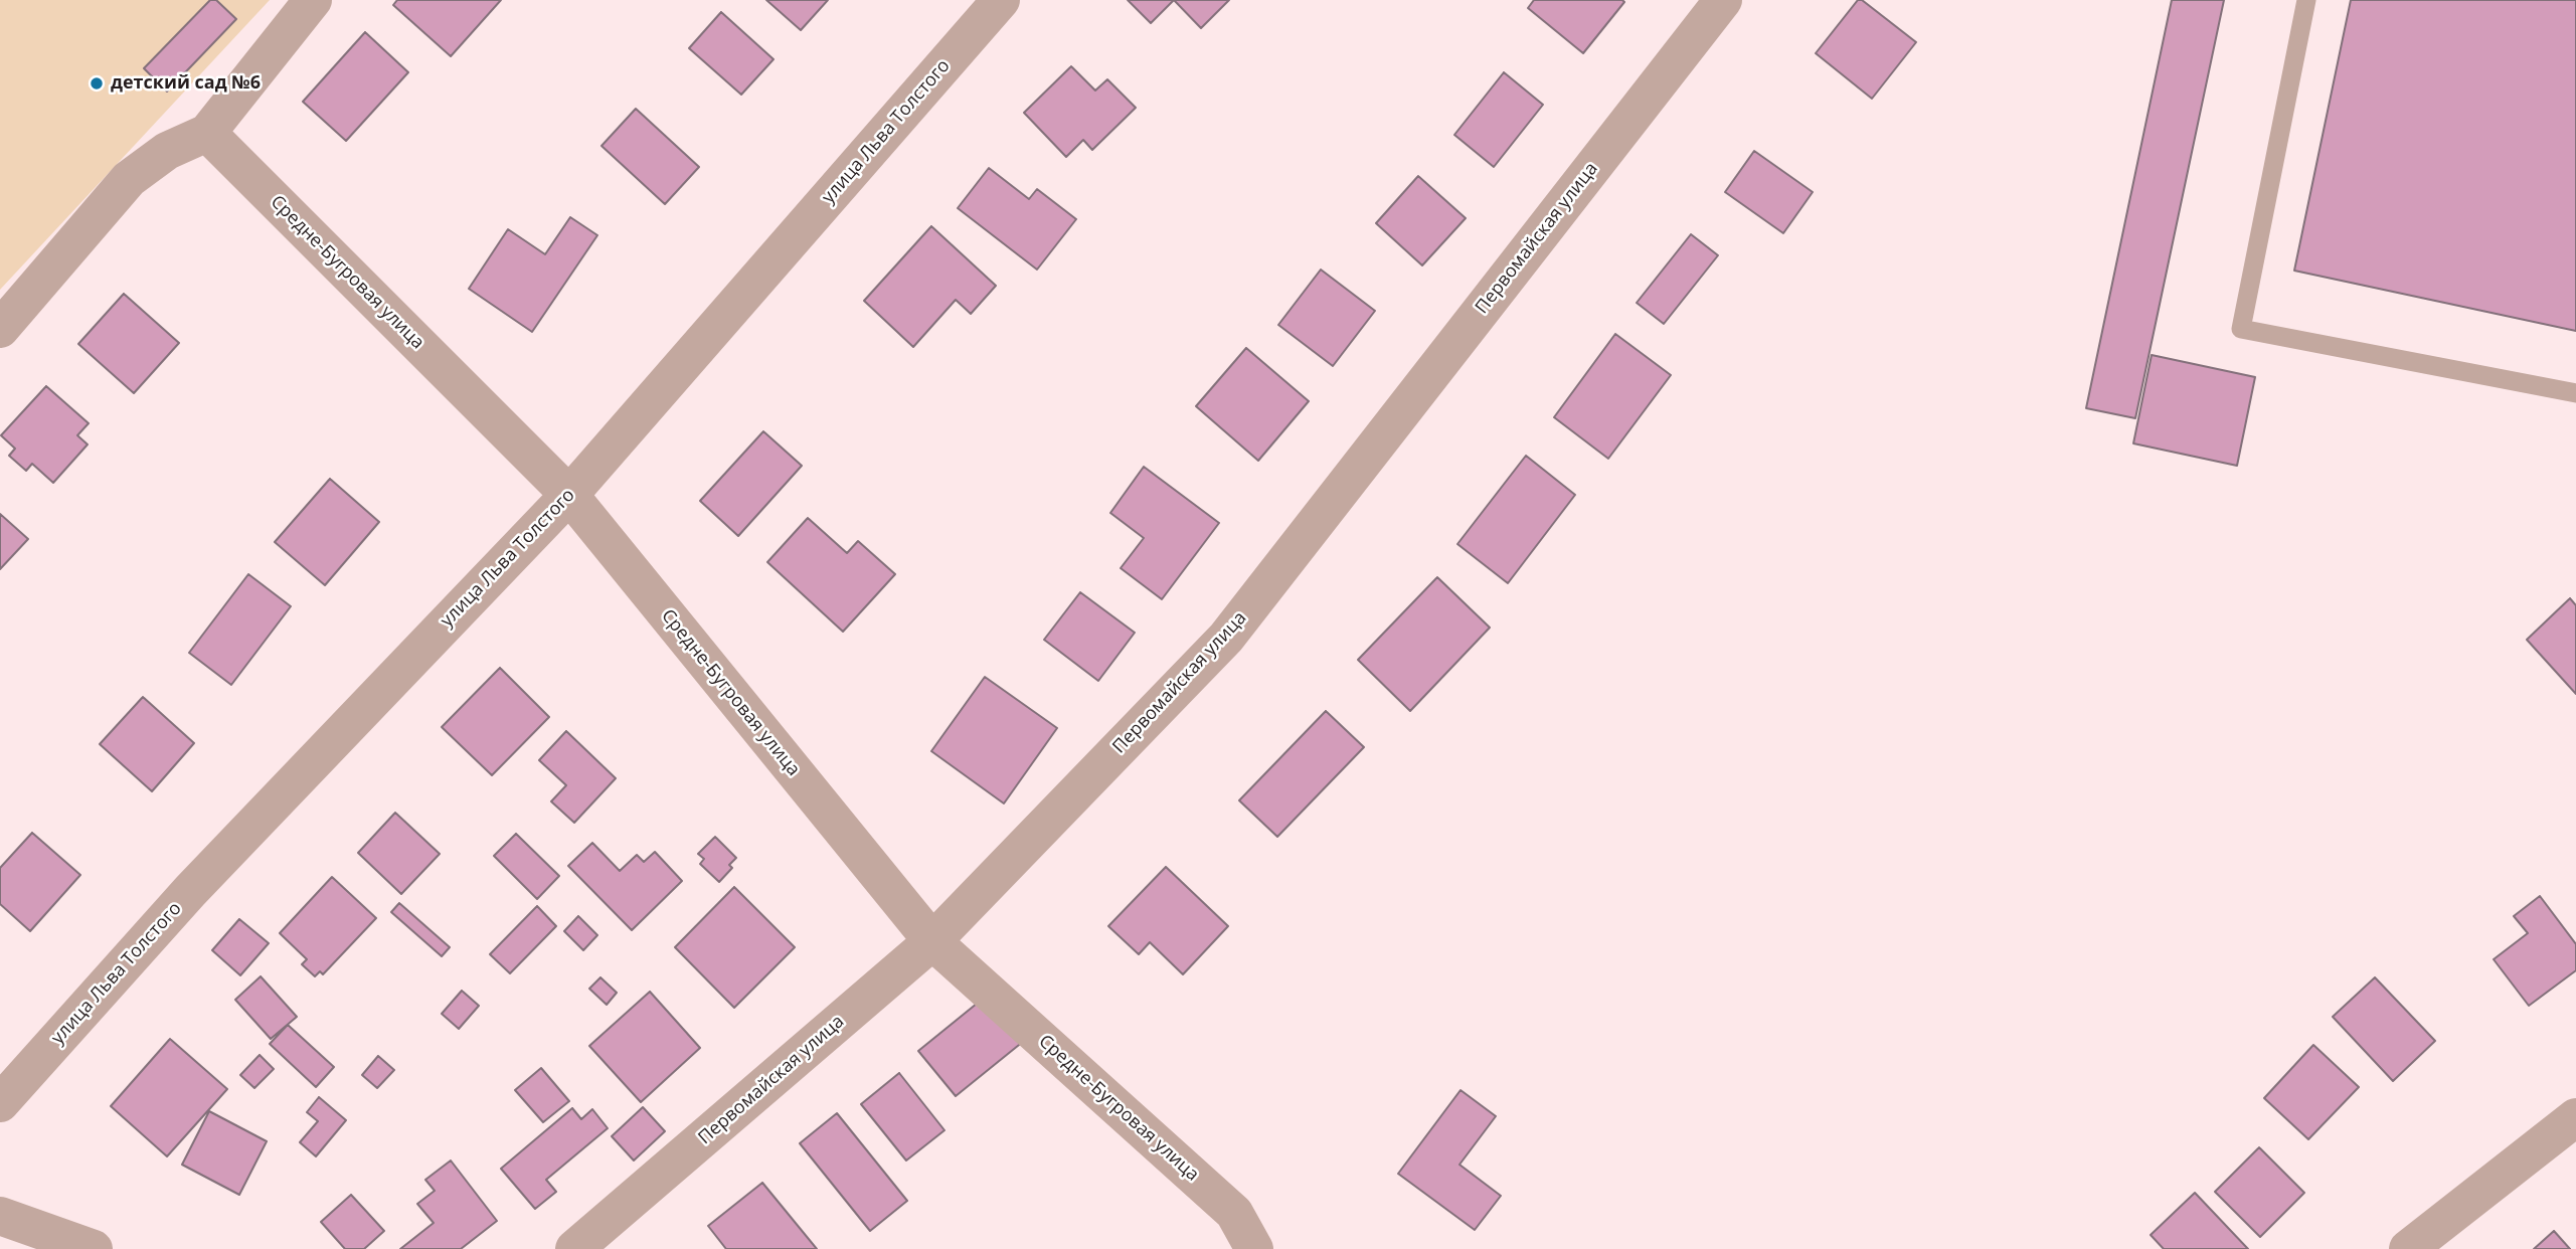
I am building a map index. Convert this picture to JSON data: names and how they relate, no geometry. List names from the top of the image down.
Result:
{
  "streets": {
    "street": ["улица Льва Толстого", "Первомайская улица", "Средне-Бугровая улица"]
  },
  "crossings": [
    ["улица Льва Толстого", "Средне-Бугровая улица"],
    ["Первомайская улица", "Средне-Бугровая улица"]
  ],
  "places": ["детский сад №6"]
}
